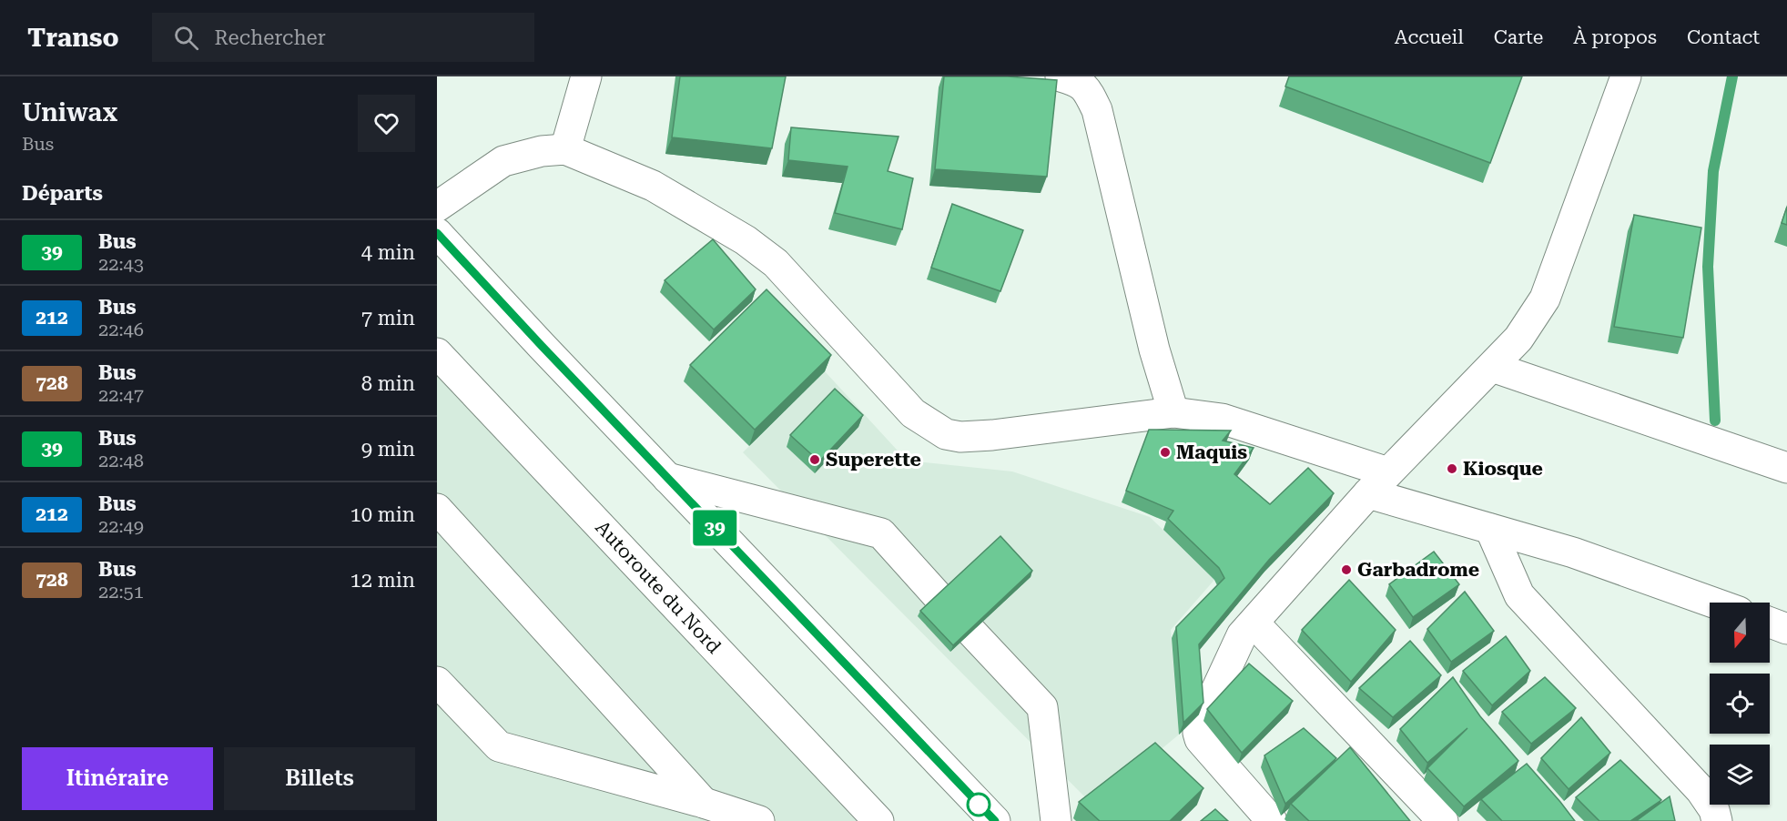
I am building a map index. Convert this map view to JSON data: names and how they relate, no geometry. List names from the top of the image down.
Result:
{
  "streets": {
    "main road": ["Autoroute du Nord"]
  },
  "places": [
    "Maquis",
    "Superette",
    "Kiosque",
    "Garbadrome"
  ],
  "lines": ["bus line 39"],
  "north": "bottom",
  "page": {
    "header": "Transo",
    "search": "Rechercher",
    "nav": [
      "Accueil",
      "Carte",
      "À propos",
      "Contact"
    ],
    "heading": [
      ["Uniwax", "Bus"],
      "Départs"
    ],
    "on_map": "39",
    "list": [
      {
        "mark": "39",
        "name": "Bus",
        "note": "22:43",
        "value": "4 min"
      },
      {
        "mark": "212",
        "name": "Bus",
        "note": "22:46",
        "value": "7 min"
      },
      {
        "mark": "728",
        "name": "Bus",
        "note": "22:47",
        "value": "8 min"
      },
      {
        "mark": "39",
        "name": "Bus",
        "note": "22:48",
        "value": "9 min"
      },
      {
        "mark": "212",
        "name": "Bus",
        "note": "22:49",
        "value": "10 min"
      },
      {
        "mark": "728",
        "name": "Bus",
        "note": "22:51",
        "value": "12 min"
      }
    ],
    "buttons": ["Itinéraire", "Billets"]
  }
}
